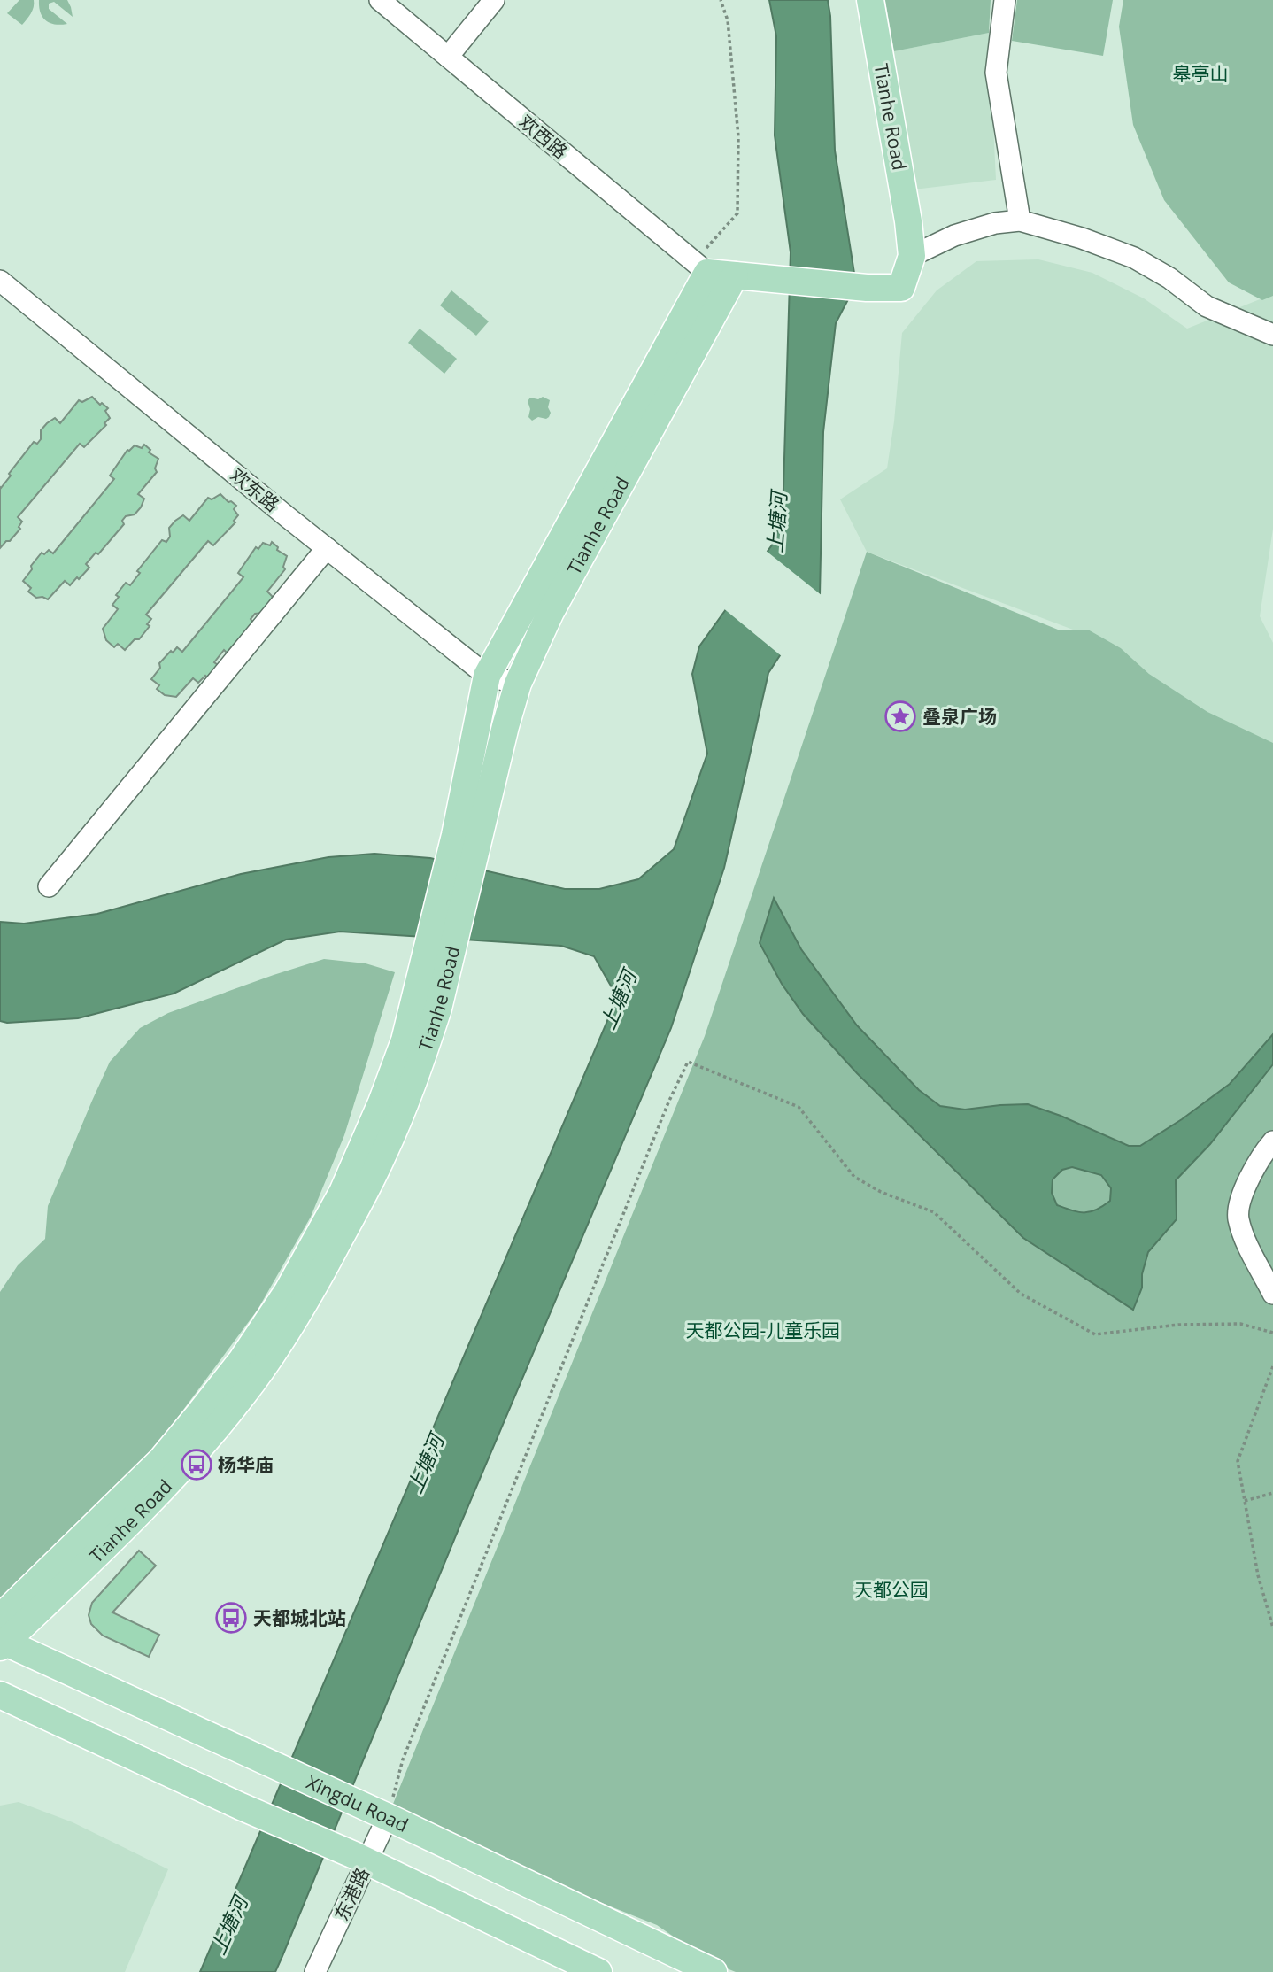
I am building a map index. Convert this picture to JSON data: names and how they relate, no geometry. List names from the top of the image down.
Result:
{
  "streets": {
    "main road": ["Tianhe Road", "Xingdu Road"],
    "street": ["欢西路", "欢东路", "东港路"]
  },
  "crossings": [
    ["Tianhe Road", "欢西路"],
    ["Tianhe Road", "欢东路"],
    ["Tianhe Road", "Xingdu Road"],
    ["Xingdu Road", "东港路"]
  ],
  "water": ["上塘河"],
  "parks": ["皋亭山", "天都公园-儿童乐园", "天都公园"],
  "places": {
    "place": ["叠泉广场"],
    "bus stop": ["杨华庙", "天都城北站"]
  }
}
